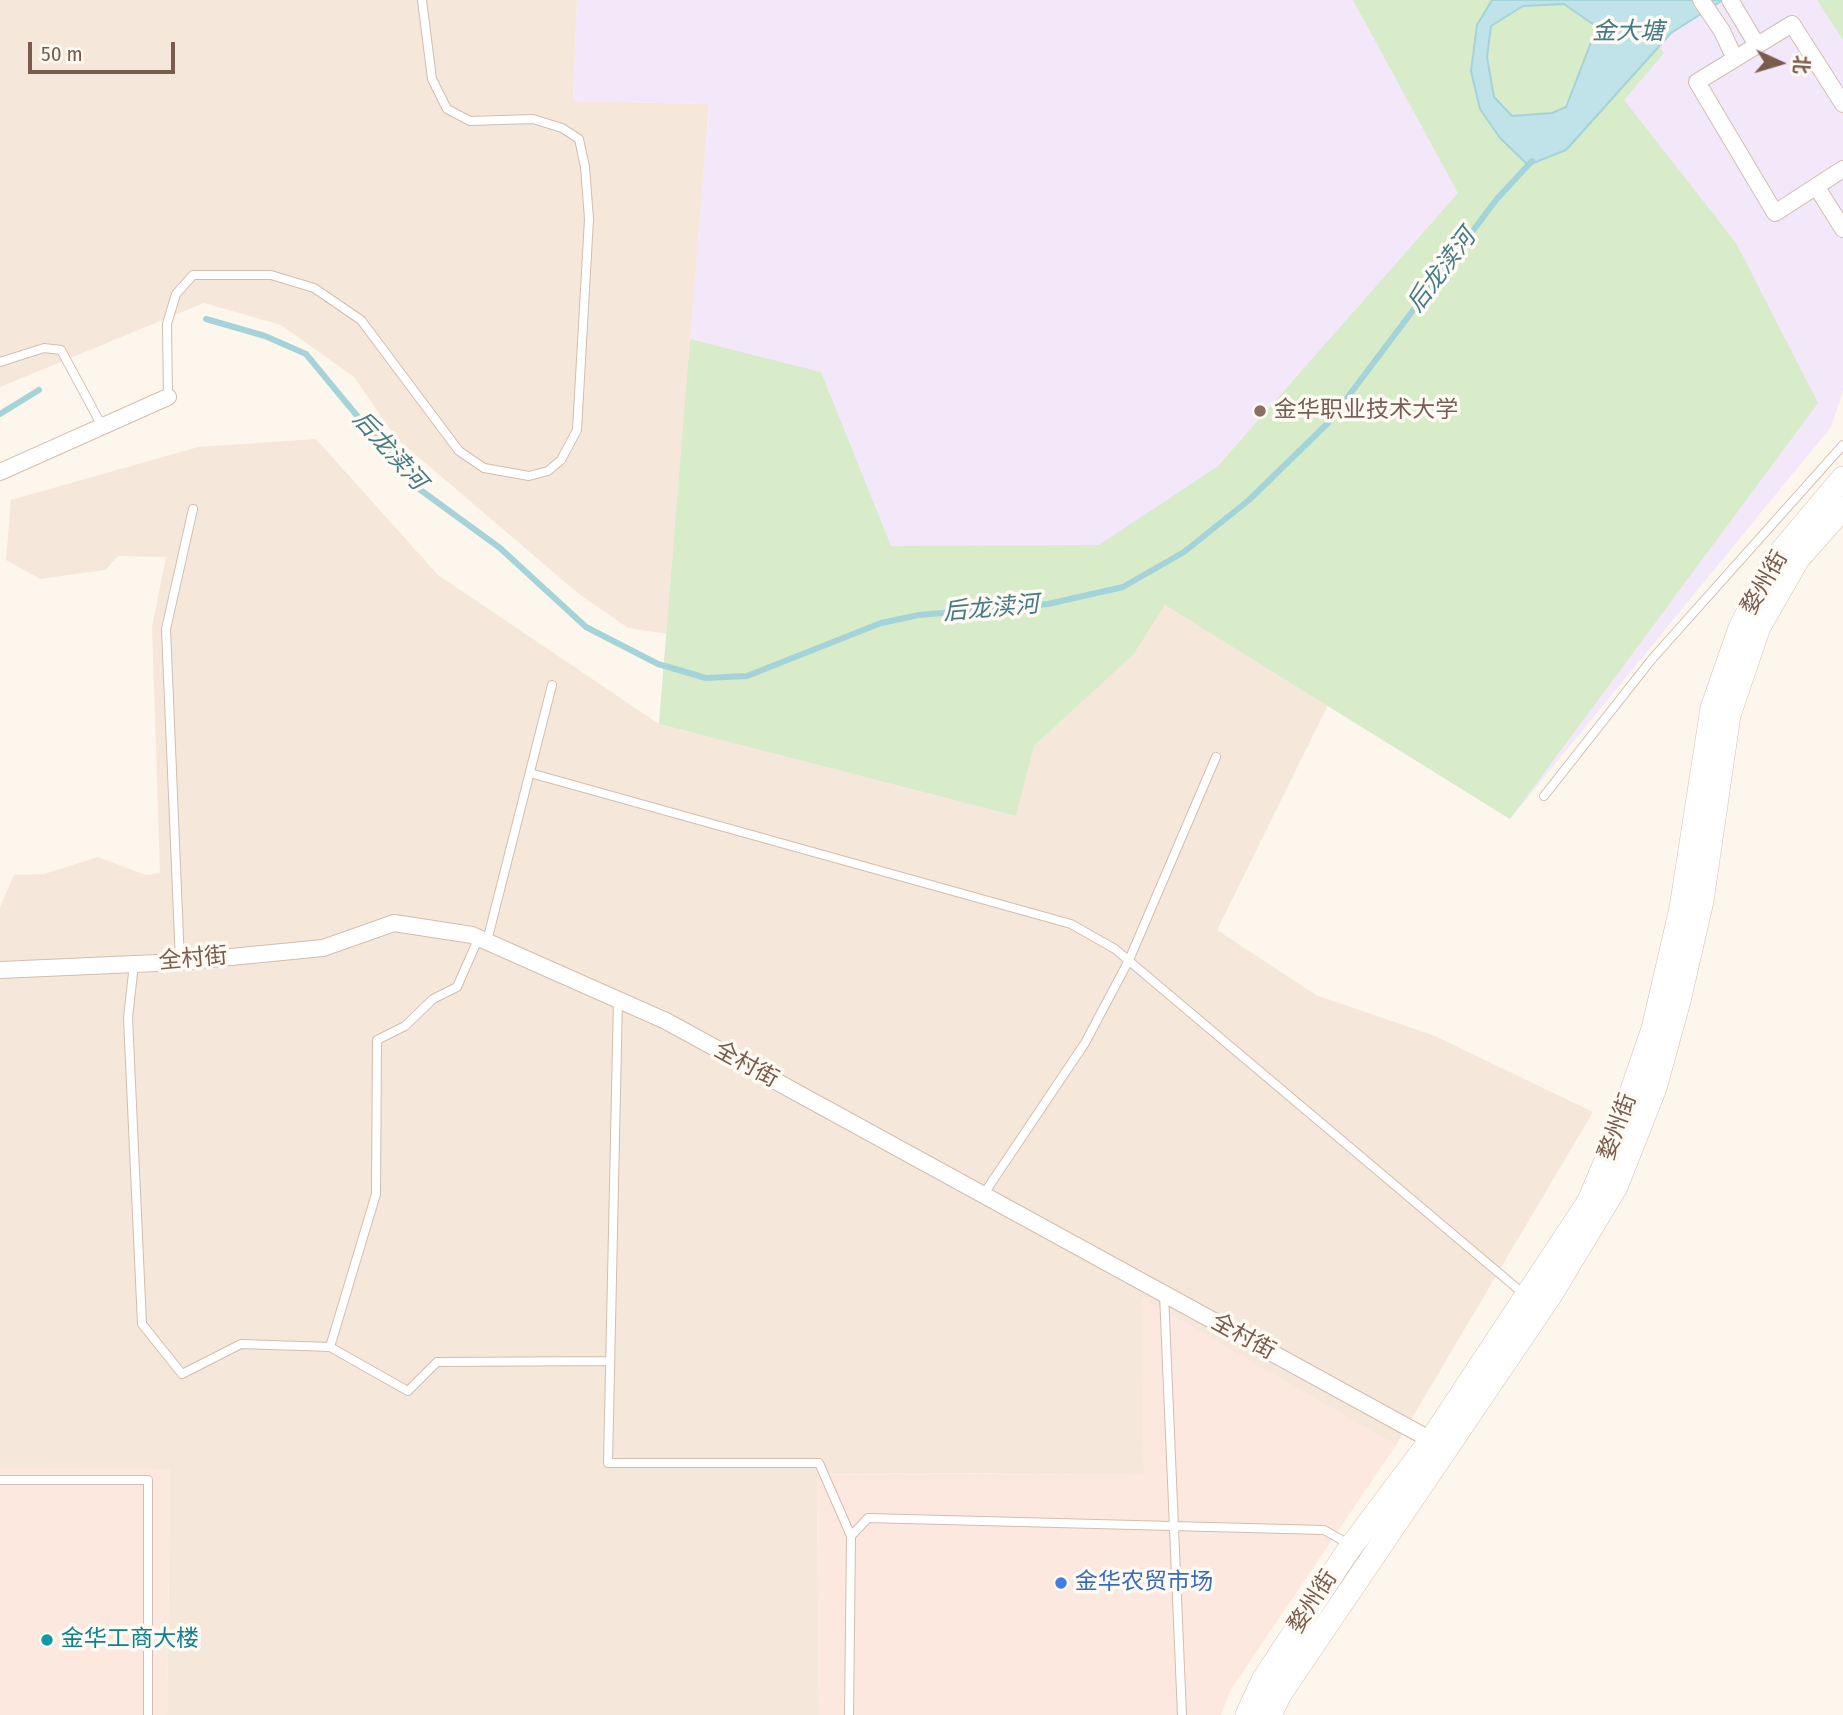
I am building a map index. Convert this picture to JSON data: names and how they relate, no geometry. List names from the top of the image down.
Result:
{
  "streets": {
    "main road": ["婺州街"],
    "street": ["全村街"]
  },
  "crossings": [
    ["婺州街", "全村街"]
  ],
  "water": ["金大塘", "后龙渎河"],
  "places": ["金华职业技术大学", "金华农贸市场", "金华工商大楼"],
  "scale_bar": "50 m",
  "north": "right"
}
